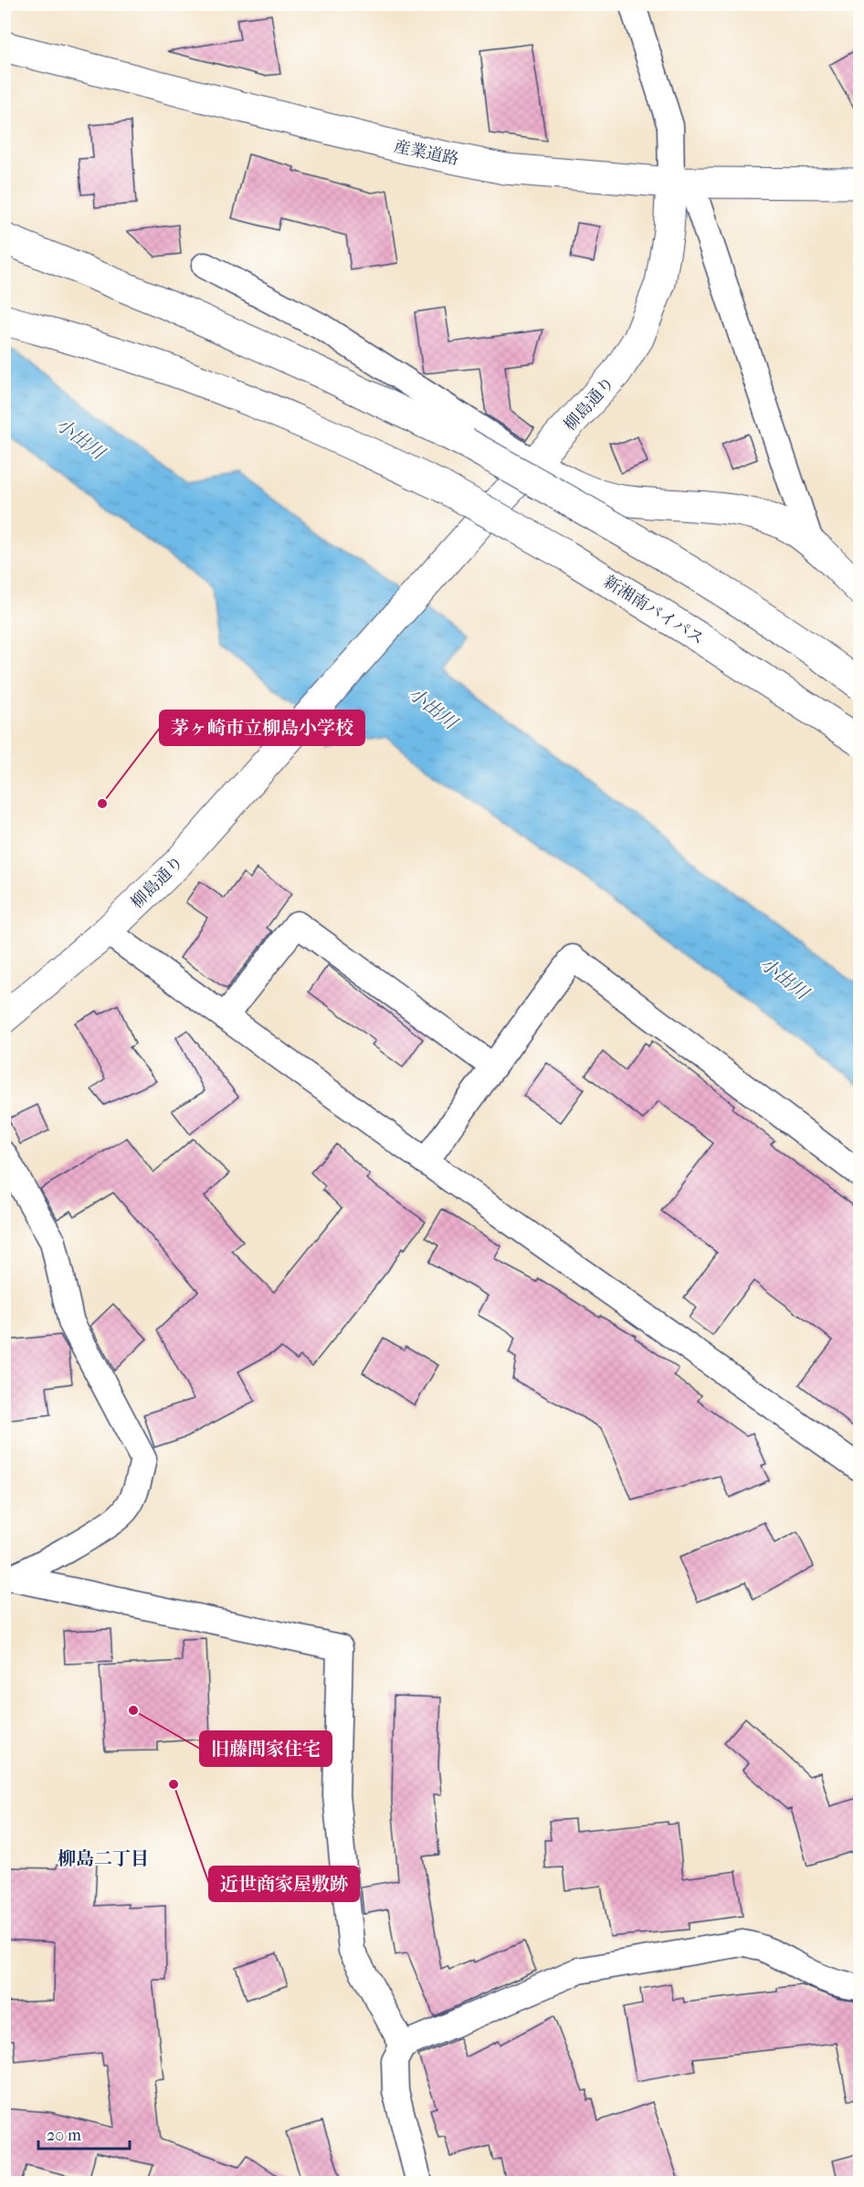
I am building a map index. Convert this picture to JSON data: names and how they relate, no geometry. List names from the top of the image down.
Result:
{
  "streets": {
    "main road": ["産業道路", "柳島通り", "新湘南バイパス"]
  },
  "crossings": [
    ["産業道路", "柳島通り"]
  ],
  "districts": ["柳島二丁目"],
  "water": ["小出川"],
  "places": ["茅ヶ崎市立柳島小学校", "旧藤間家住宅", "近世商家屋敷跡"],
  "scale_bar": "20 m"
}
